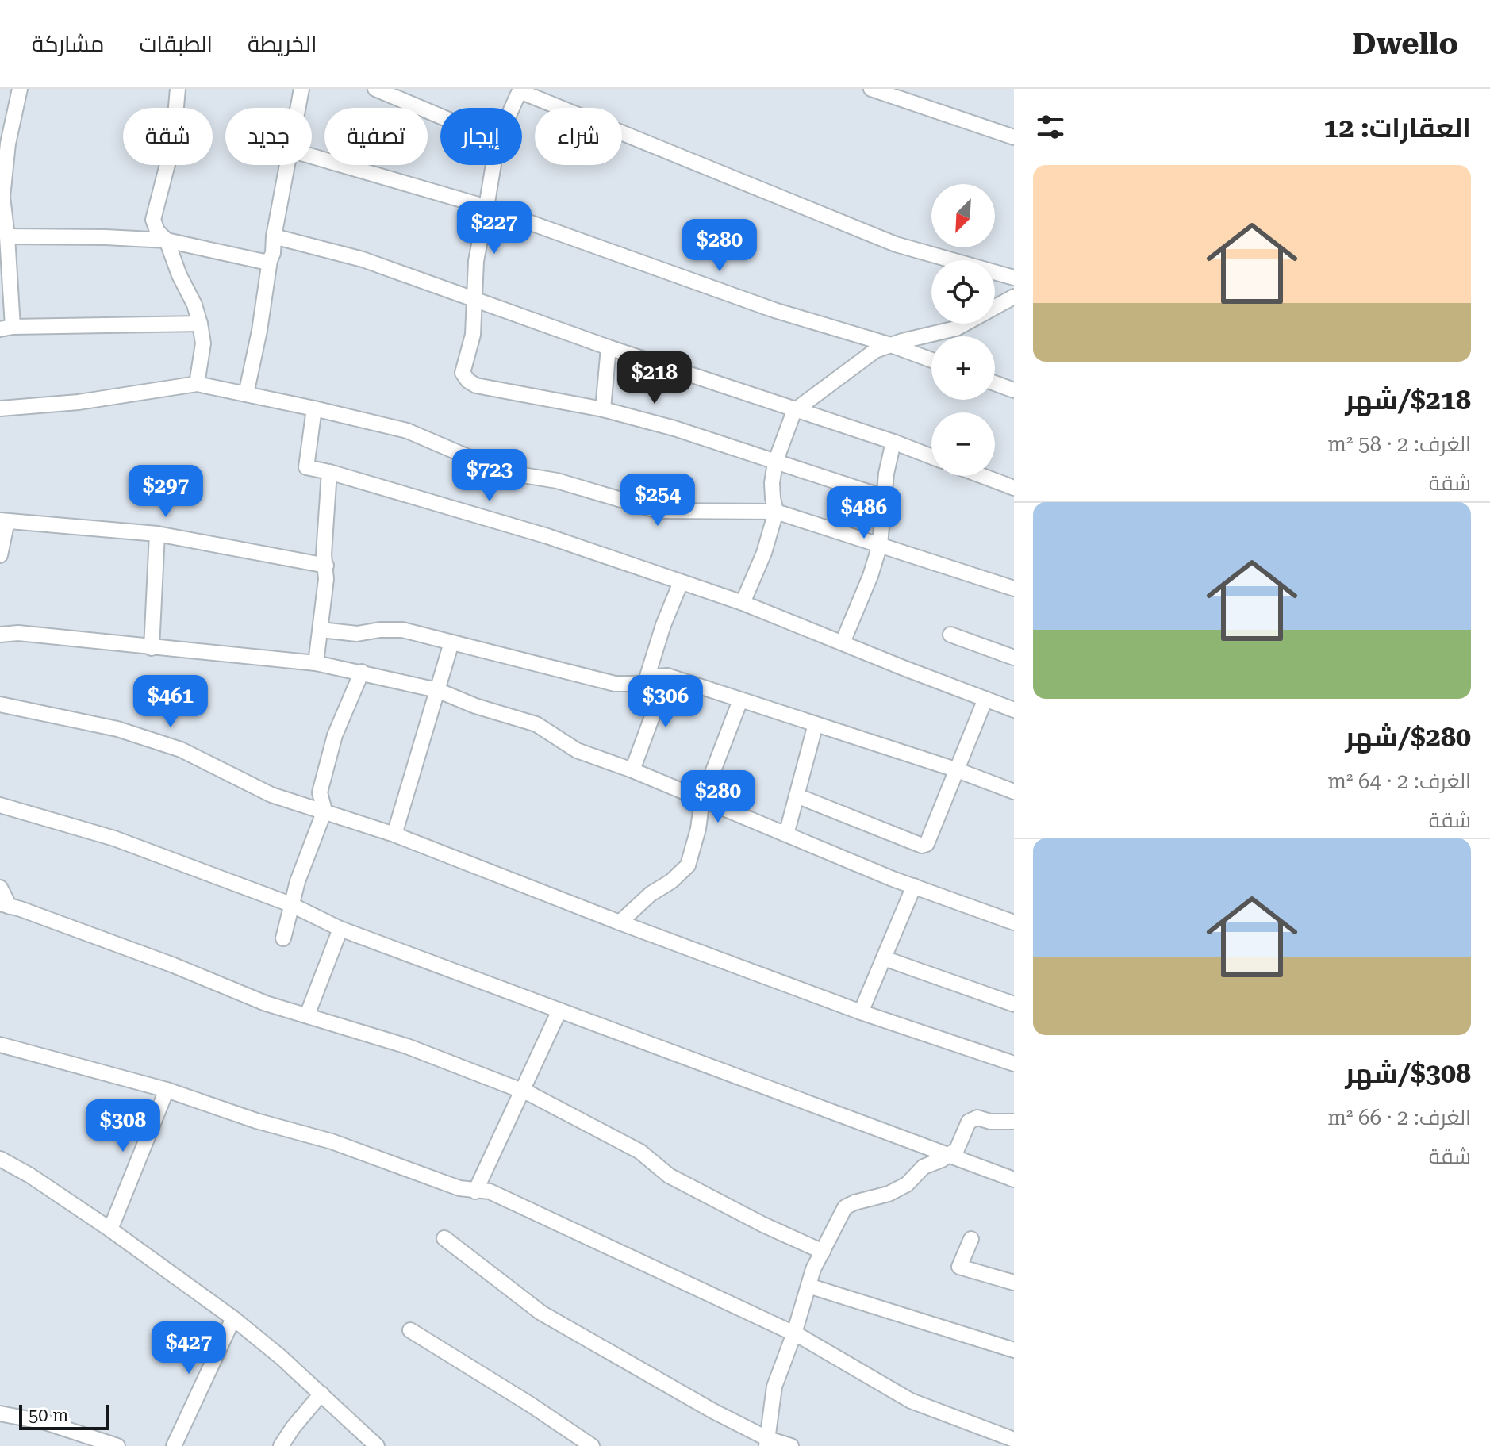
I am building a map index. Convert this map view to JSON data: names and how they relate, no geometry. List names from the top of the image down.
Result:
{
  "scale_bar": "50 m",
  "north": "bottom left",
  "page": {
    "header": "Dwello",
    "nav": ["الخريطة", "الطبقات", "مشاركة"],
    "heading": "العقارات: 12",
    "chip": [
      "شراء",
      "إيجار",
      "تصفية",
      "جديد",
      "شقة"
    ],
    "list": [
      {
        "name": "$218/شهر",
        "note": "الغرف: 2 · 58 m² · شقة"
      },
      {
        "name": "$280/شهر",
        "note": "الغرف: 2 · 64 m² · شقة"
      },
      {
        "name": "$308/شهر",
        "note": "الغرف: 2 · 66 m² · شقة"
      }
    ],
    "map_buttons": ["+", "−"],
    "price": [
      "$227",
      "$280",
      "$218",
      "$723",
      "$297",
      "$254",
      "$486",
      "$461",
      "$306",
      "$280",
      "$308",
      "$427"
    ],
    "scale": "50 m"
  }
}
